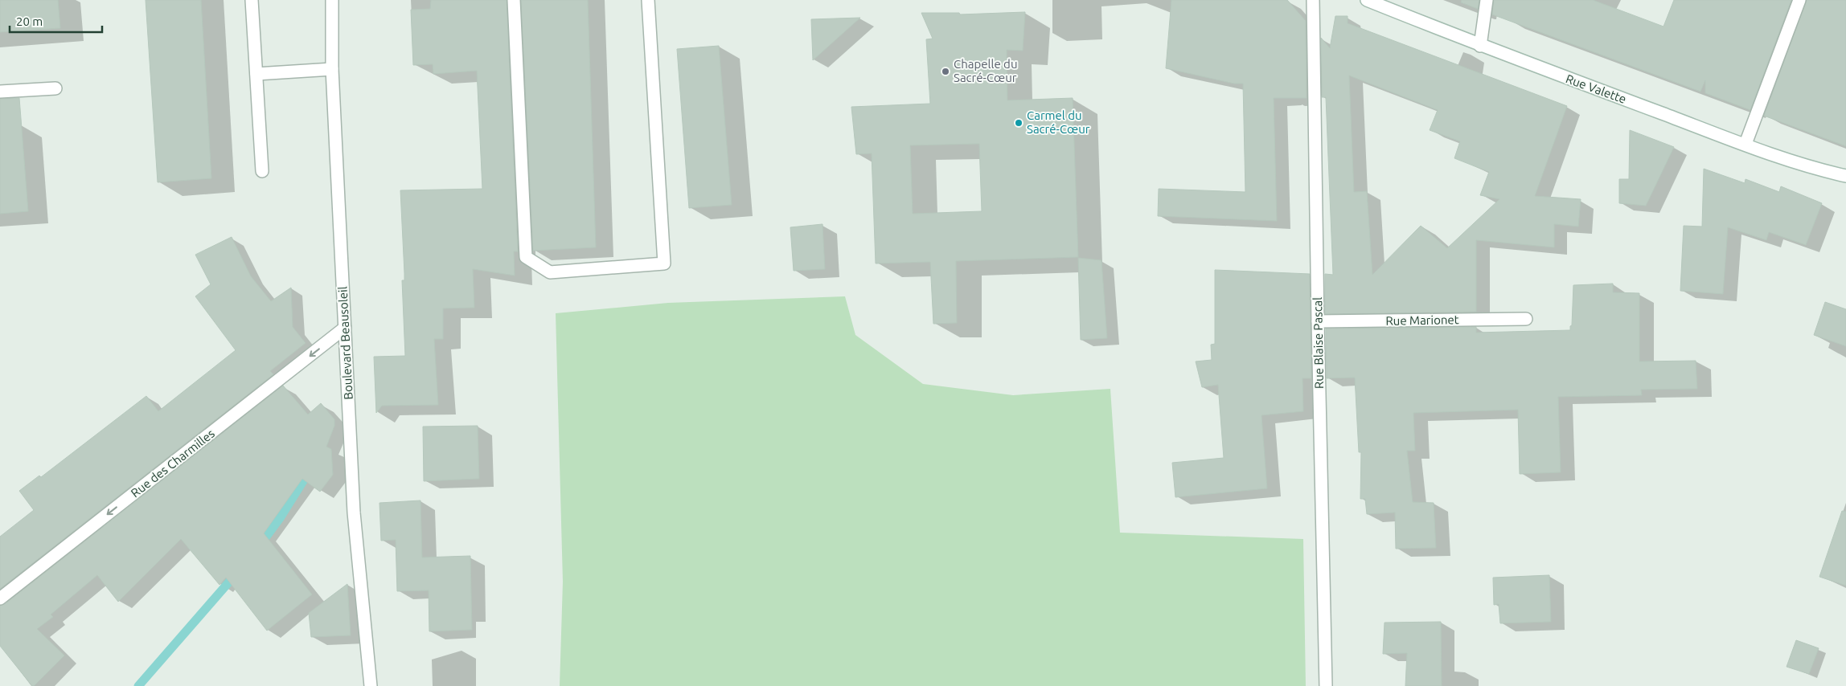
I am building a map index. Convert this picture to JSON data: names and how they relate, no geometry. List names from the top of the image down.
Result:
{
  "streets": {
    "street": [
      "Rue Valette",
      "Rue Marionet",
      "Boulevard Beausoleil",
      "Rue Blaise Pascal",
      "Rue des Charmilles"
    ]
  },
  "crossings": [
    ["Rue Marionet", "Rue Blaise Pascal"],
    ["Boulevard Beausoleil", "Rue des Charmilles"]
  ],
  "one_way": ["Rue des Charmilles"],
  "places": ["Chapelle du Sacré-Cœur", "Carmel du Sacré-Cœur"],
  "scale_bar": "20 m"
}
